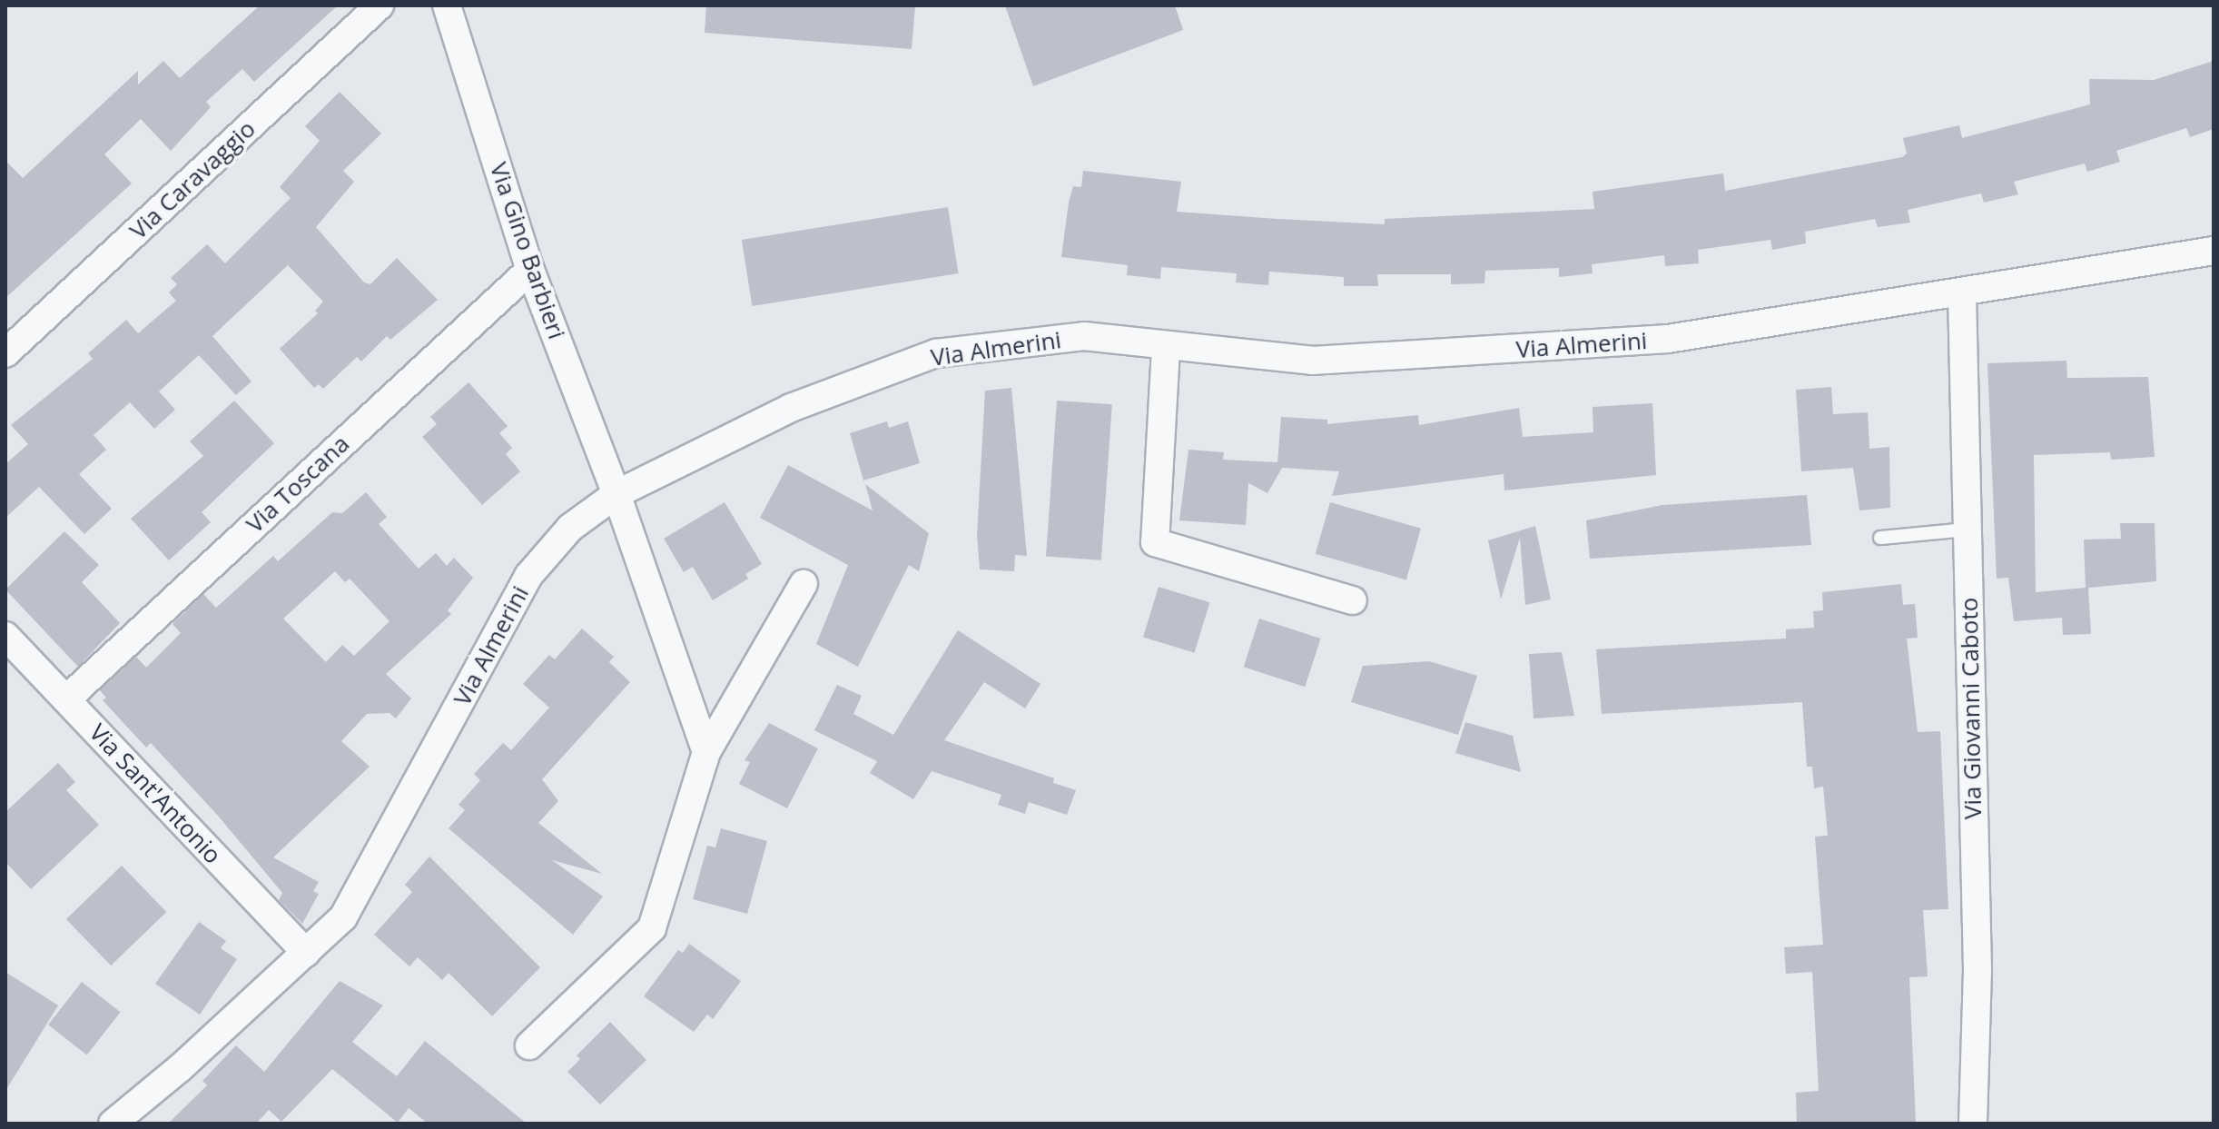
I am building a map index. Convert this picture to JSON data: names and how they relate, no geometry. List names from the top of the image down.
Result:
{
  "streets": {
    "street": [
      "Via Caravaggio",
      "Via Gino Barbieri",
      "Via Almerini",
      "Via Toscana",
      "Via Giovanni Caboto",
      "Via Sant'Antonio"
    ]
  },
  "crossings": [
    ["Via Gino Barbieri", "Via Almerini"],
    ["Via Gino Barbieri", "Via Toscana"],
    ["Via Almerini", "Via Giovanni Caboto"],
    ["Via Almerini", "Via Sant'Antonio"],
    ["Via Toscana", "Via Sant'Antonio"]
  ]
}
